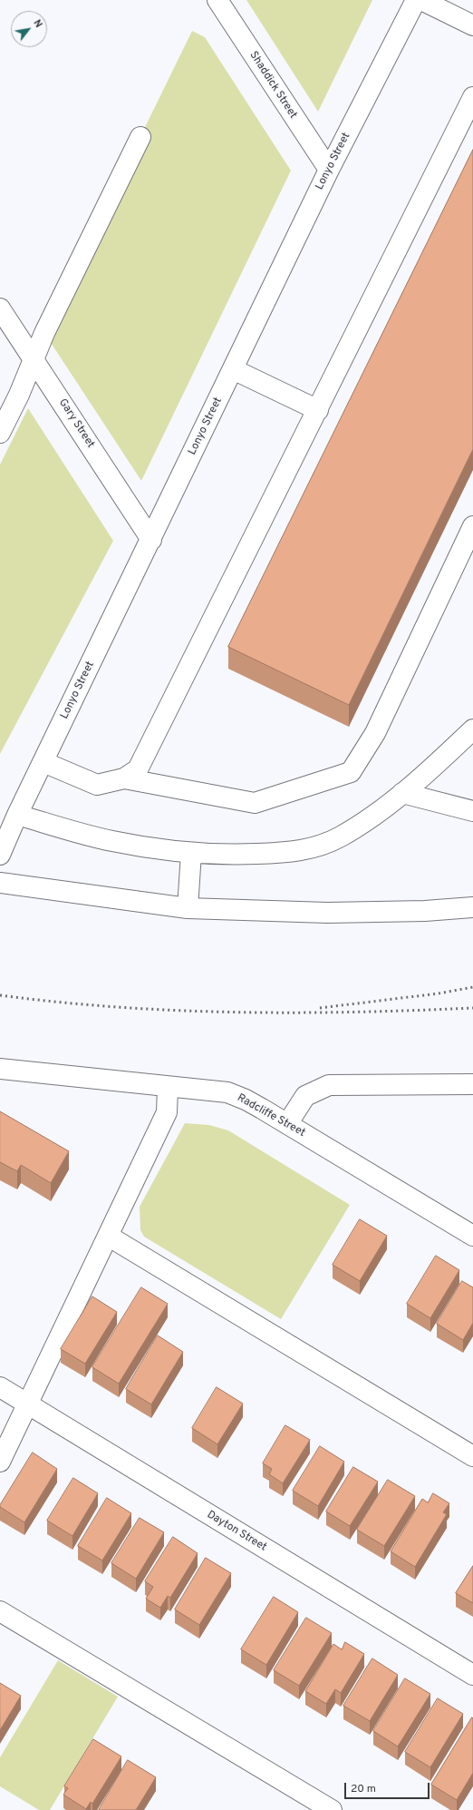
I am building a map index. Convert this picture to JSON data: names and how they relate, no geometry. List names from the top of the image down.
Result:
{
  "streets": {
    "street": [
      "Shaddick Street",
      "Lonyo Street",
      "Gary Street",
      "Radcliffe Street",
      "Dayton Street"
    ]
  },
  "crossings": [
    ["Shaddick Street", "Lonyo Street"],
    ["Lonyo Street", "Gary Street"]
  ],
  "scale_bar": "20 m",
  "north": "top right"
}
